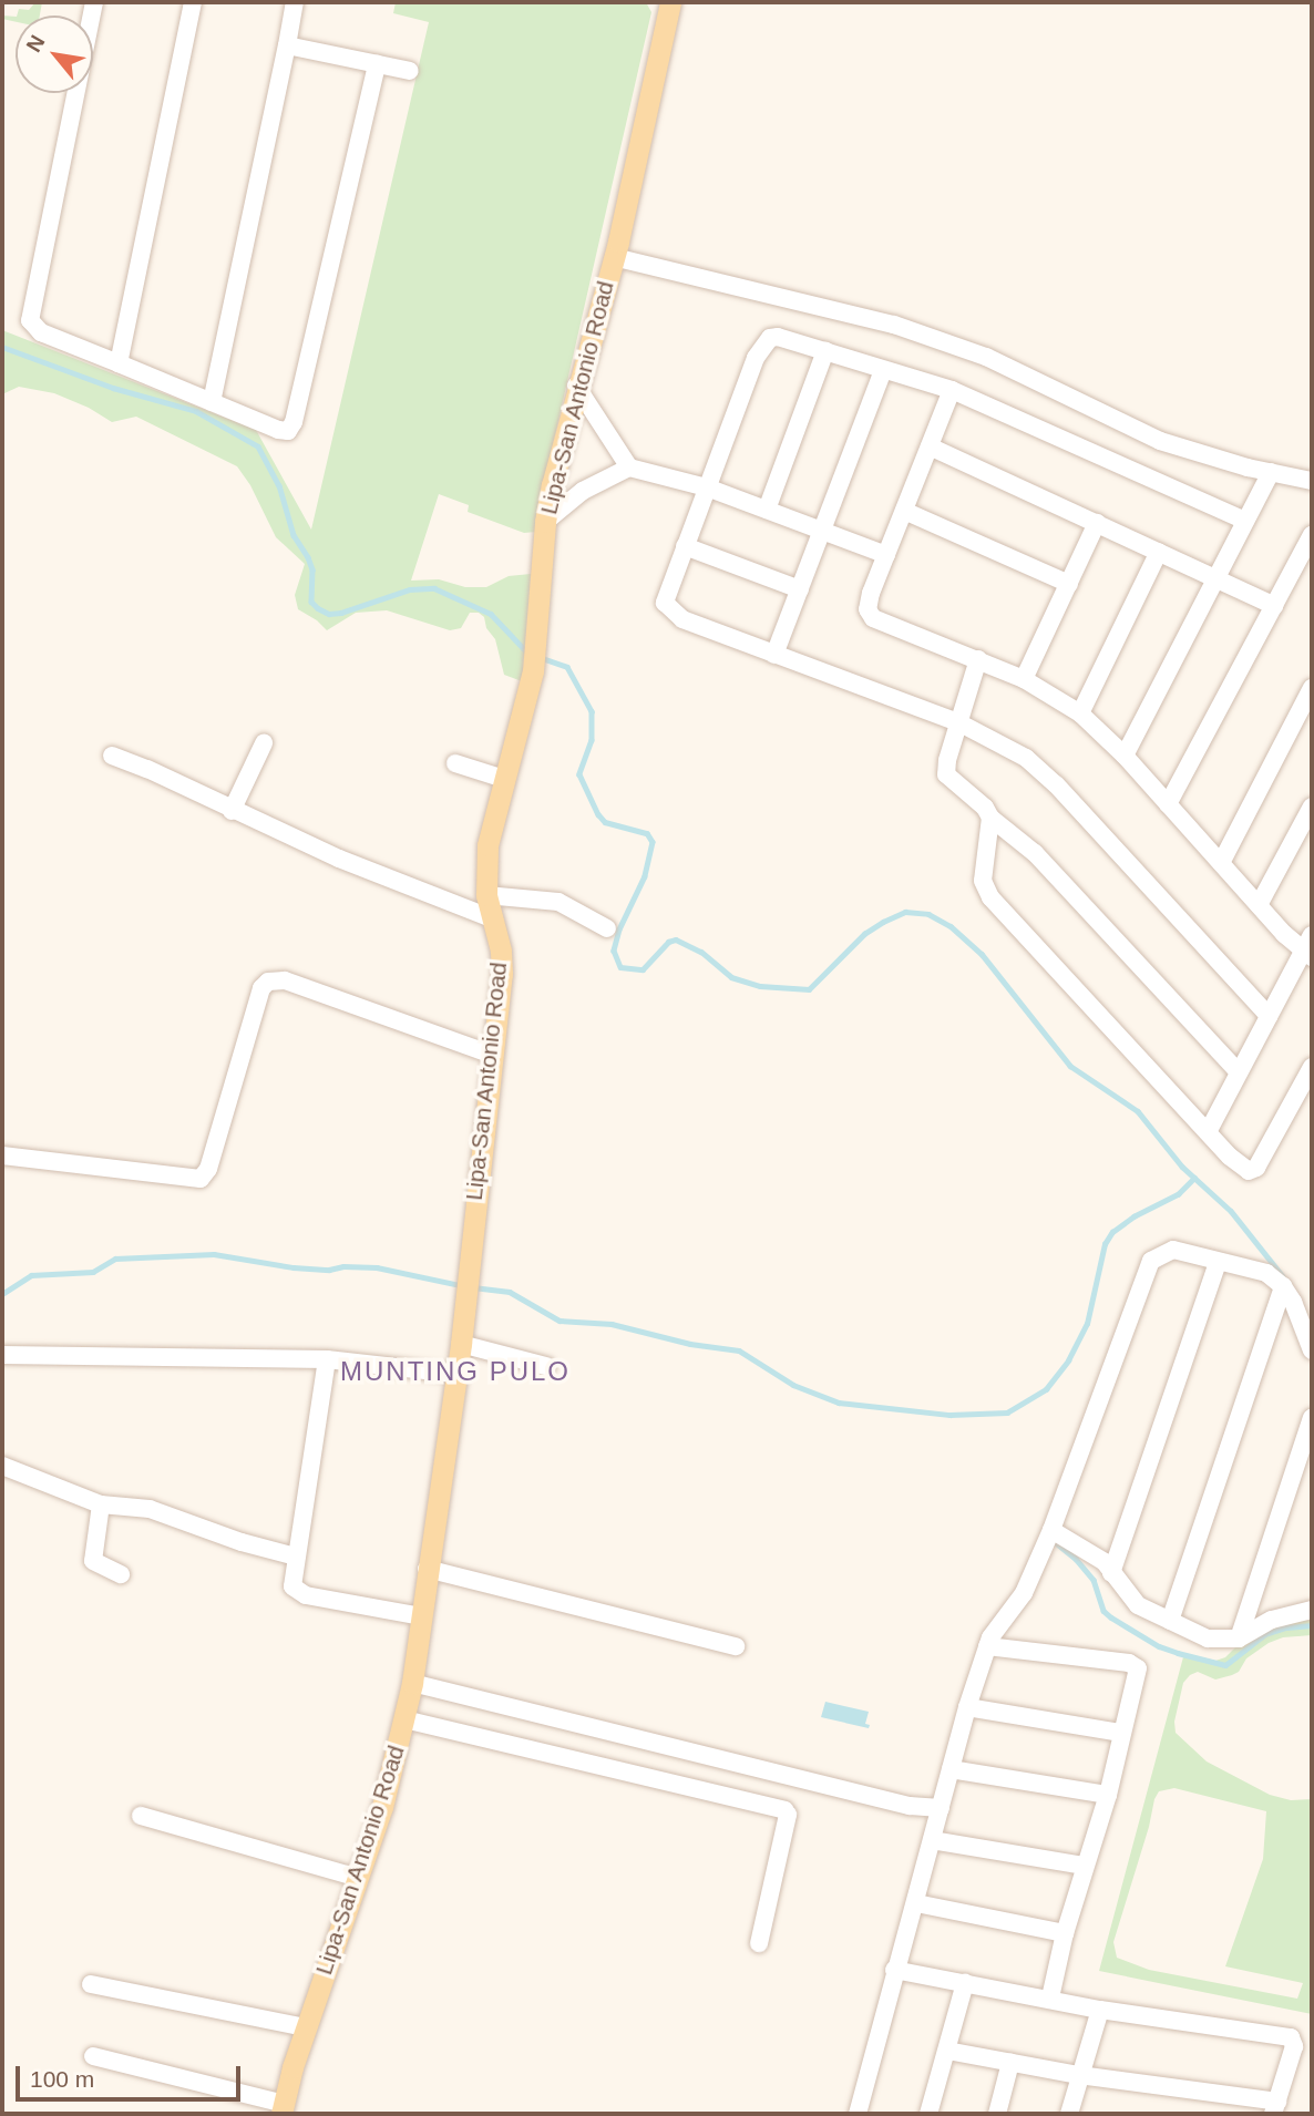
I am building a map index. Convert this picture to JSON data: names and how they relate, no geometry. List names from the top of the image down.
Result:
{
  "streets": {
    "main road": ["Lipa-San Antonio Road"]
  },
  "districts": ["MUNTING PULO"],
  "scale_bar": "100 m",
  "north": "top left"
}
